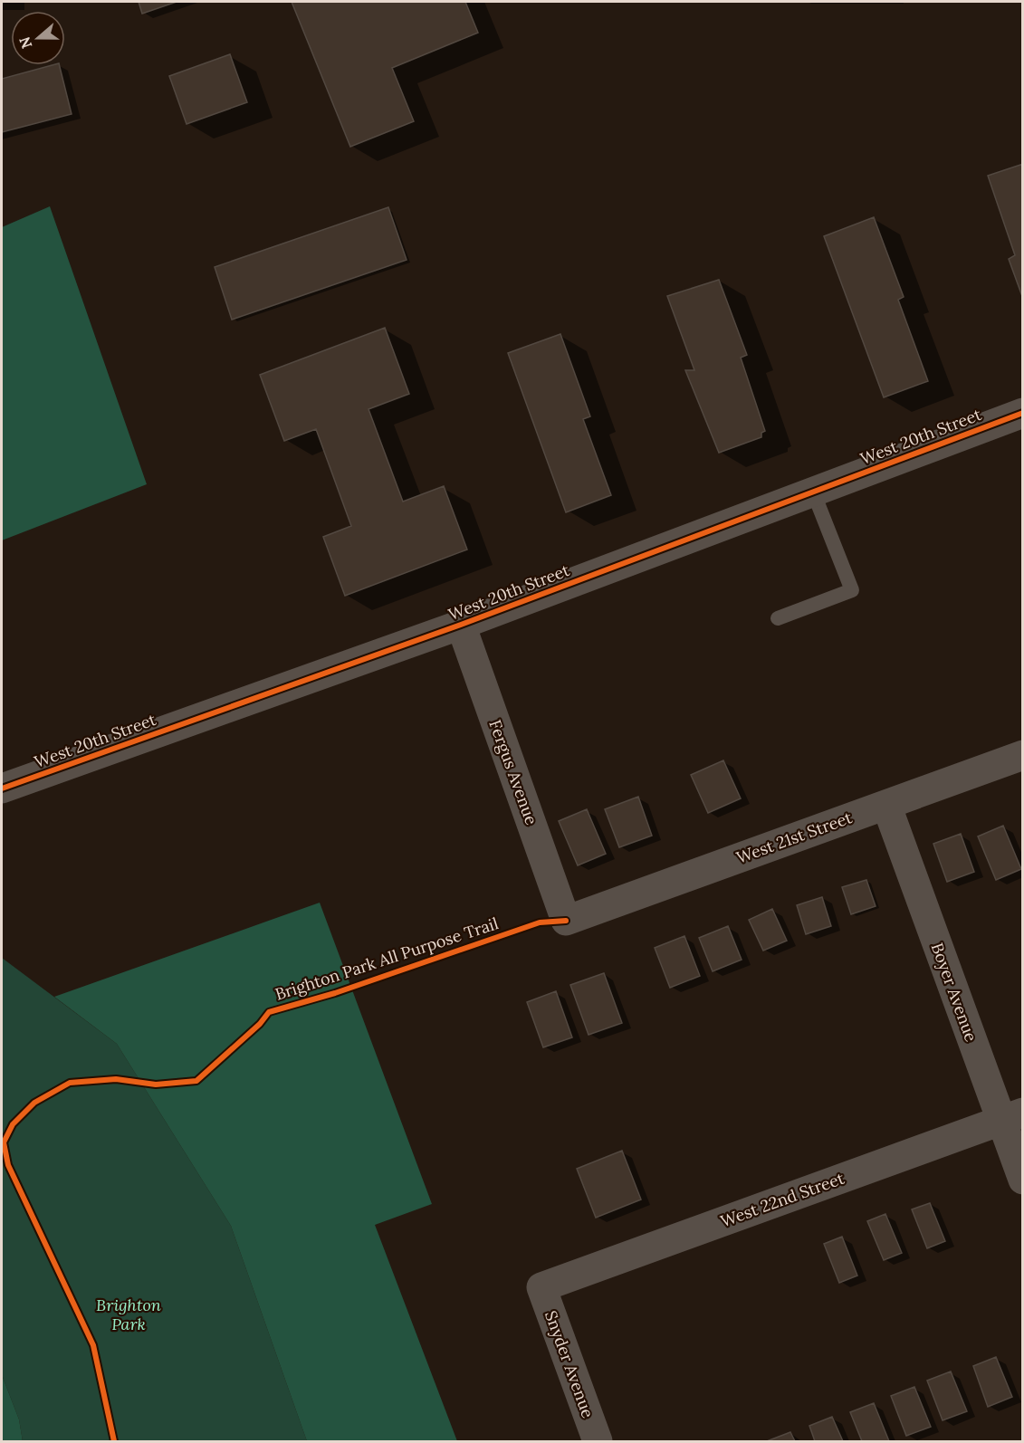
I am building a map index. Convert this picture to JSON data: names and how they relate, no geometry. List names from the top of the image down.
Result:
{
  "streets": {
    "street": [
      "West 20th Street",
      "Fergus Avenue",
      "West 21st Street",
      "Boyer Avenue",
      "West 22nd Street",
      "Snyder Avenue"
    ],
    "cycle path": ["Brighton Park All Purpose Trail"]
  },
  "crossings": [
    ["West 20th Street", "Fergus Avenue"],
    ["Fergus Avenue", "West 21st Street"],
    ["West 21st Street", "Boyer Avenue"],
    ["Boyer Avenue", "West 22nd Street"],
    ["West 22nd Street", "Snyder Avenue"]
  ],
  "parks": ["Brighton Park"],
  "north": "left"
}
